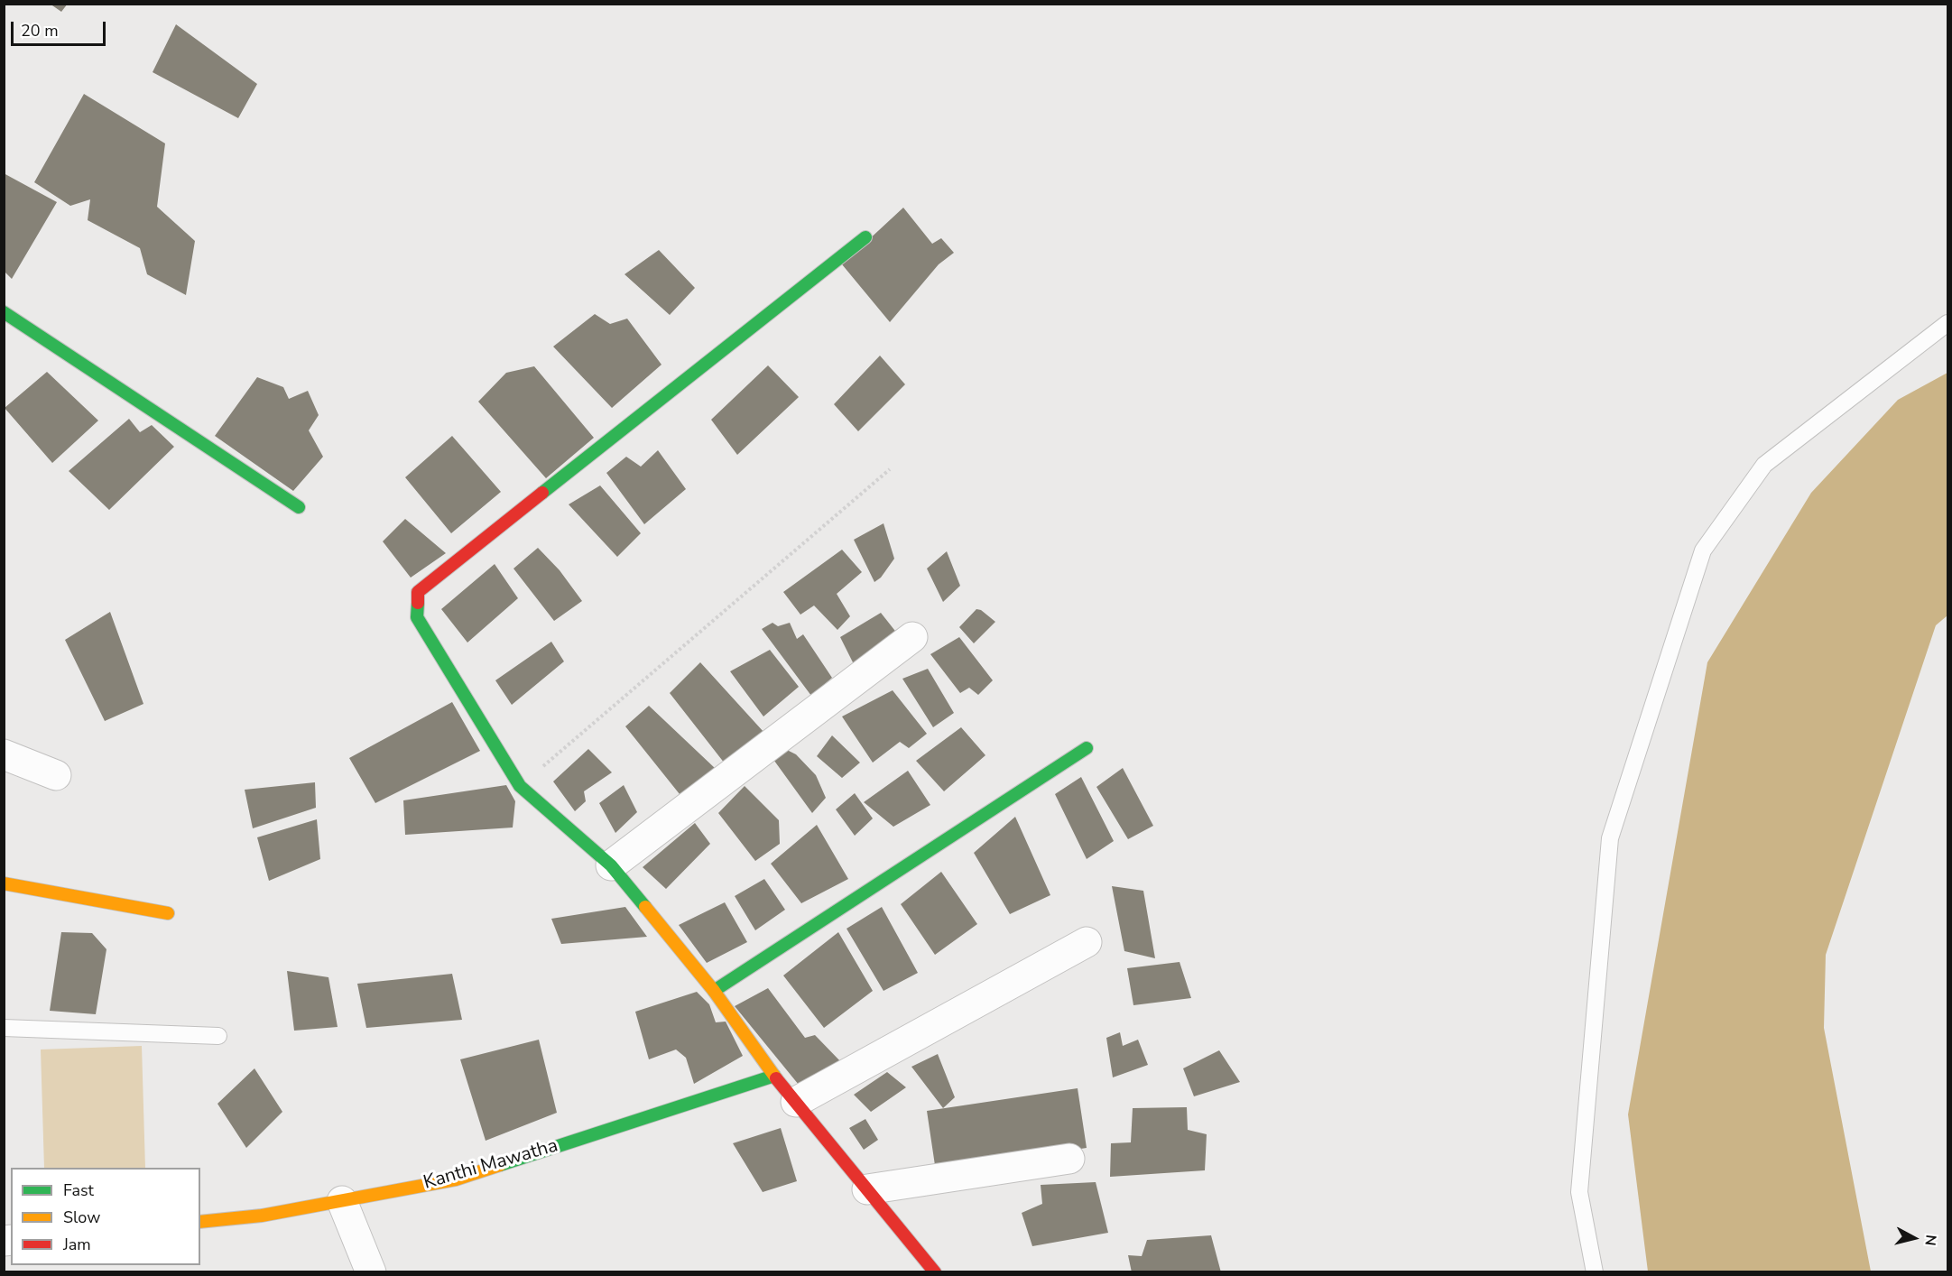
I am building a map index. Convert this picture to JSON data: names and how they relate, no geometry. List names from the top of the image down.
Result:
{
  "streets": {
    "street": ["Kanthi Mawatha"]
  },
  "legend": ["Fast", "Slow", "Jam"],
  "scale_bar": "20 m",
  "north": "right"
}
